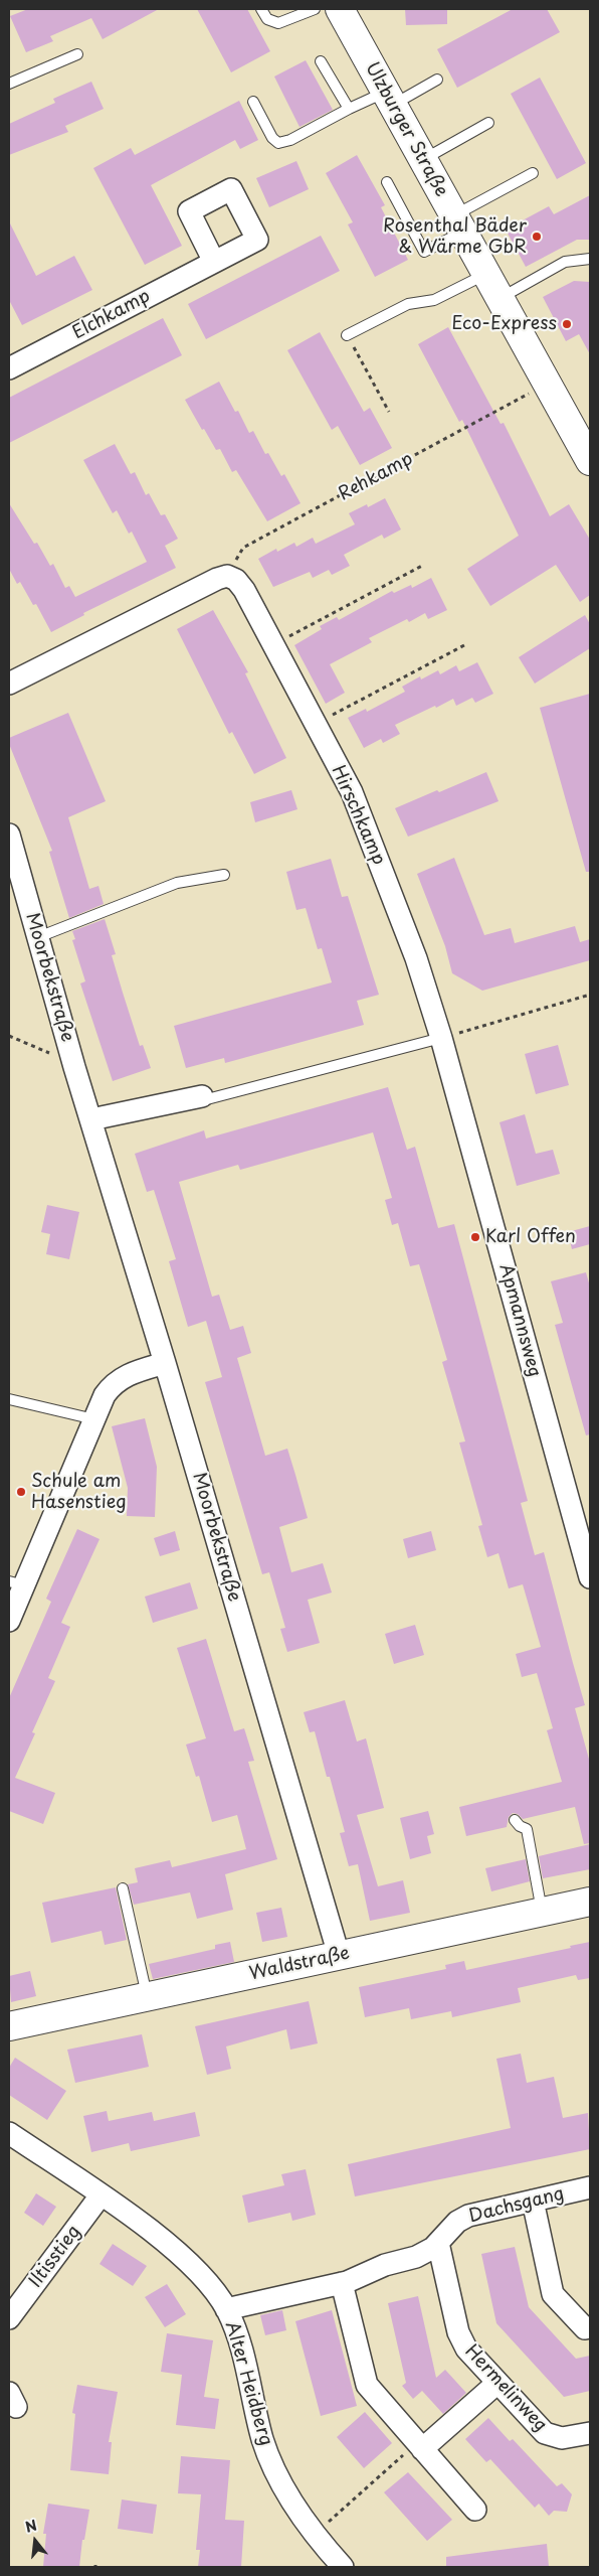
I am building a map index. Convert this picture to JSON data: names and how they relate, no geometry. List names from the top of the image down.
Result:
{
  "streets": {
    "street": [
      "Ulzburger Straße",
      "Elchkamp",
      "Hirschkamp",
      "Moorbekstraße",
      "Apmannsweg",
      "Waldstraße",
      "Dachsgang",
      "Iltisstieg",
      "Alter Heidberg",
      "Hermelinweg"
    ],
    "path": ["Rehkamp"]
  },
  "crossings": [
    ["Rehkamp", "Hirschkamp"],
    ["Hirschkamp", "Apmannsweg"],
    ["Moorbekstraße", "Waldstraße"],
    ["Dachsgang", "Alter Heidberg"],
    ["Dachsgang", "Hermelinweg"],
    ["Iltisstieg", "Alter Heidberg"]
  ],
  "places": [
    "Rosenthal Bäder & Wärme GbR",
    "Eco-Express",
    "Karl Offen",
    "Schule am Hasenstieg"
  ],
  "north": "top"
}
